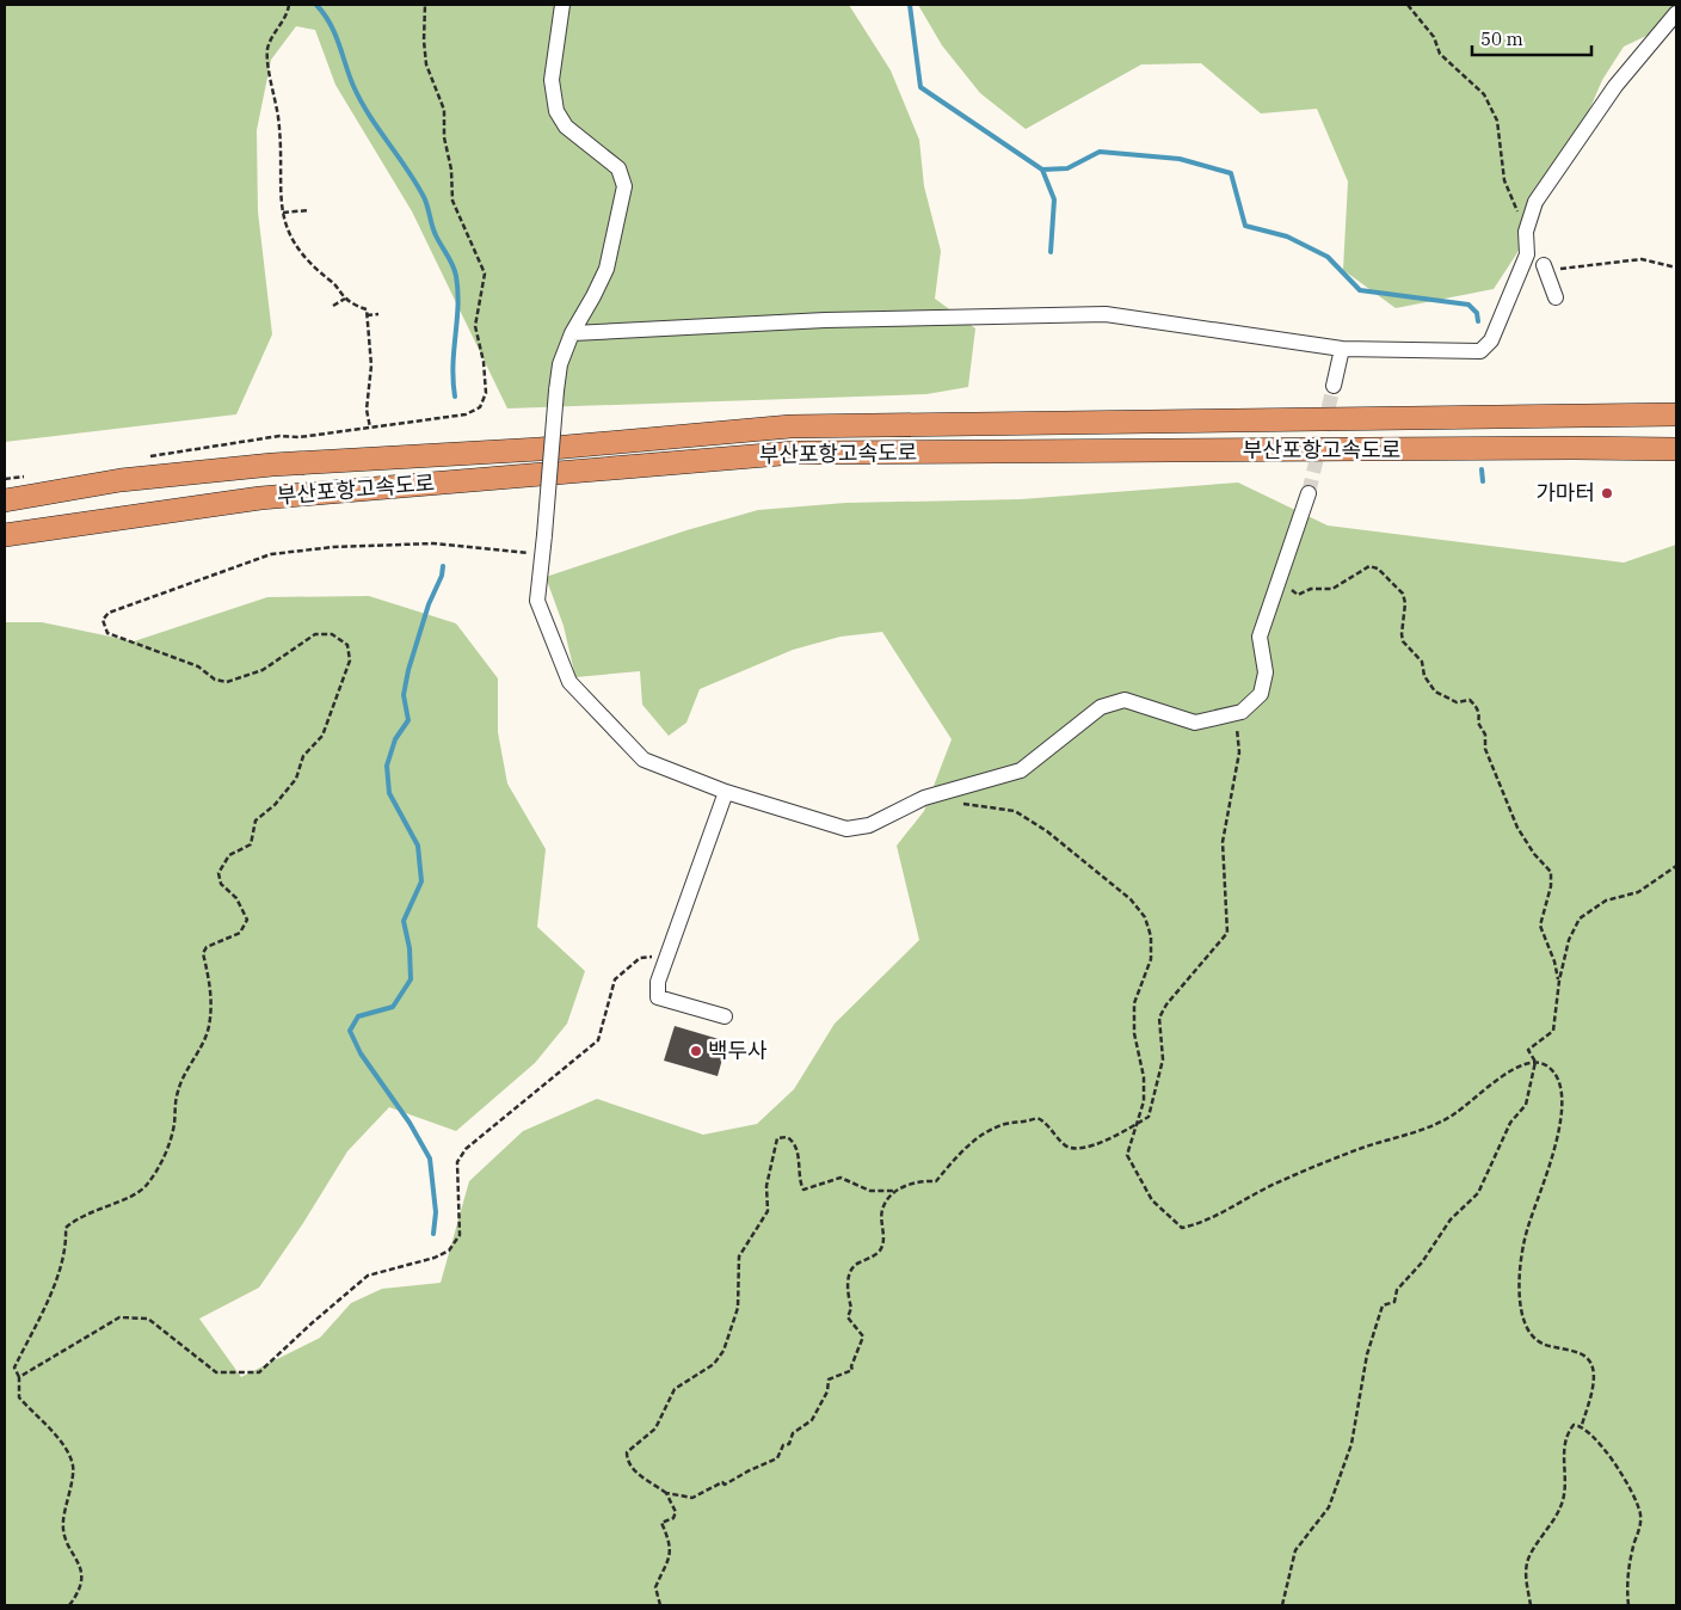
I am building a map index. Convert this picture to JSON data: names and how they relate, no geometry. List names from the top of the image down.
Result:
{
  "streets": {
    "highway": ["부산포항고속도로"]
  },
  "places": ["가마터", "백두사"],
  "scale_bar": "50 m"
}
